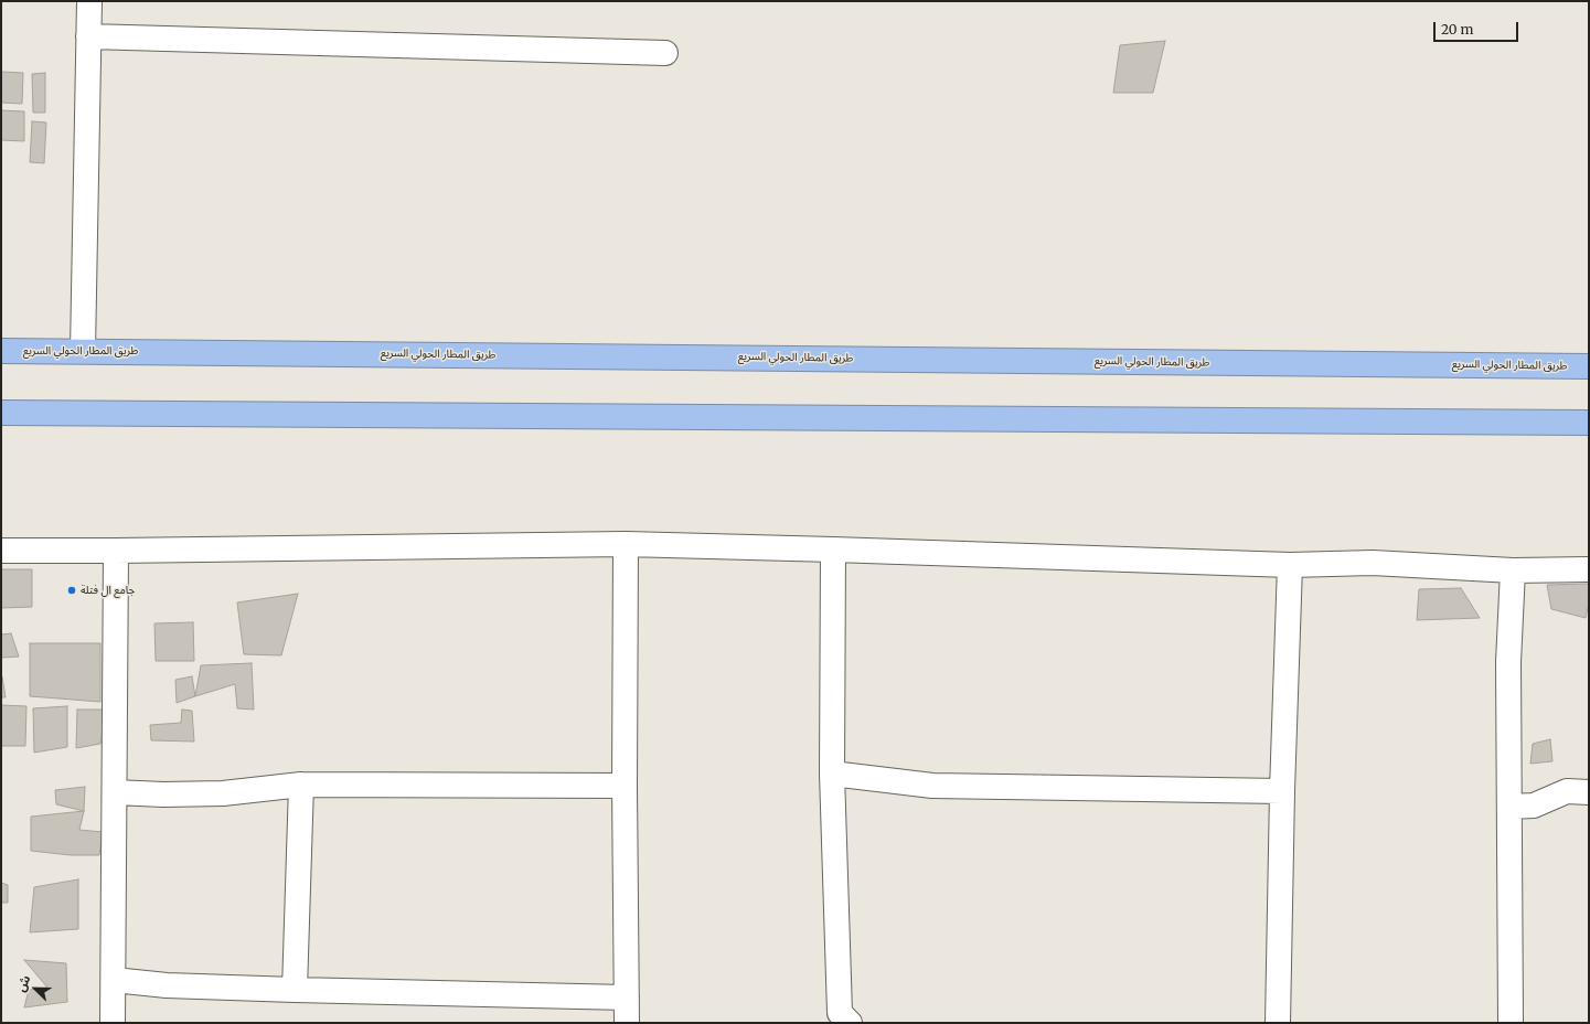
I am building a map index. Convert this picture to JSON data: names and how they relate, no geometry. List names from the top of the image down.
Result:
{
  "streets": {
    "highway": ["طريق المطار الحولي السريع"]
  },
  "places": ["جامع ال فتلة"],
  "scale_bar": "20 m",
  "north": "top left"
}
